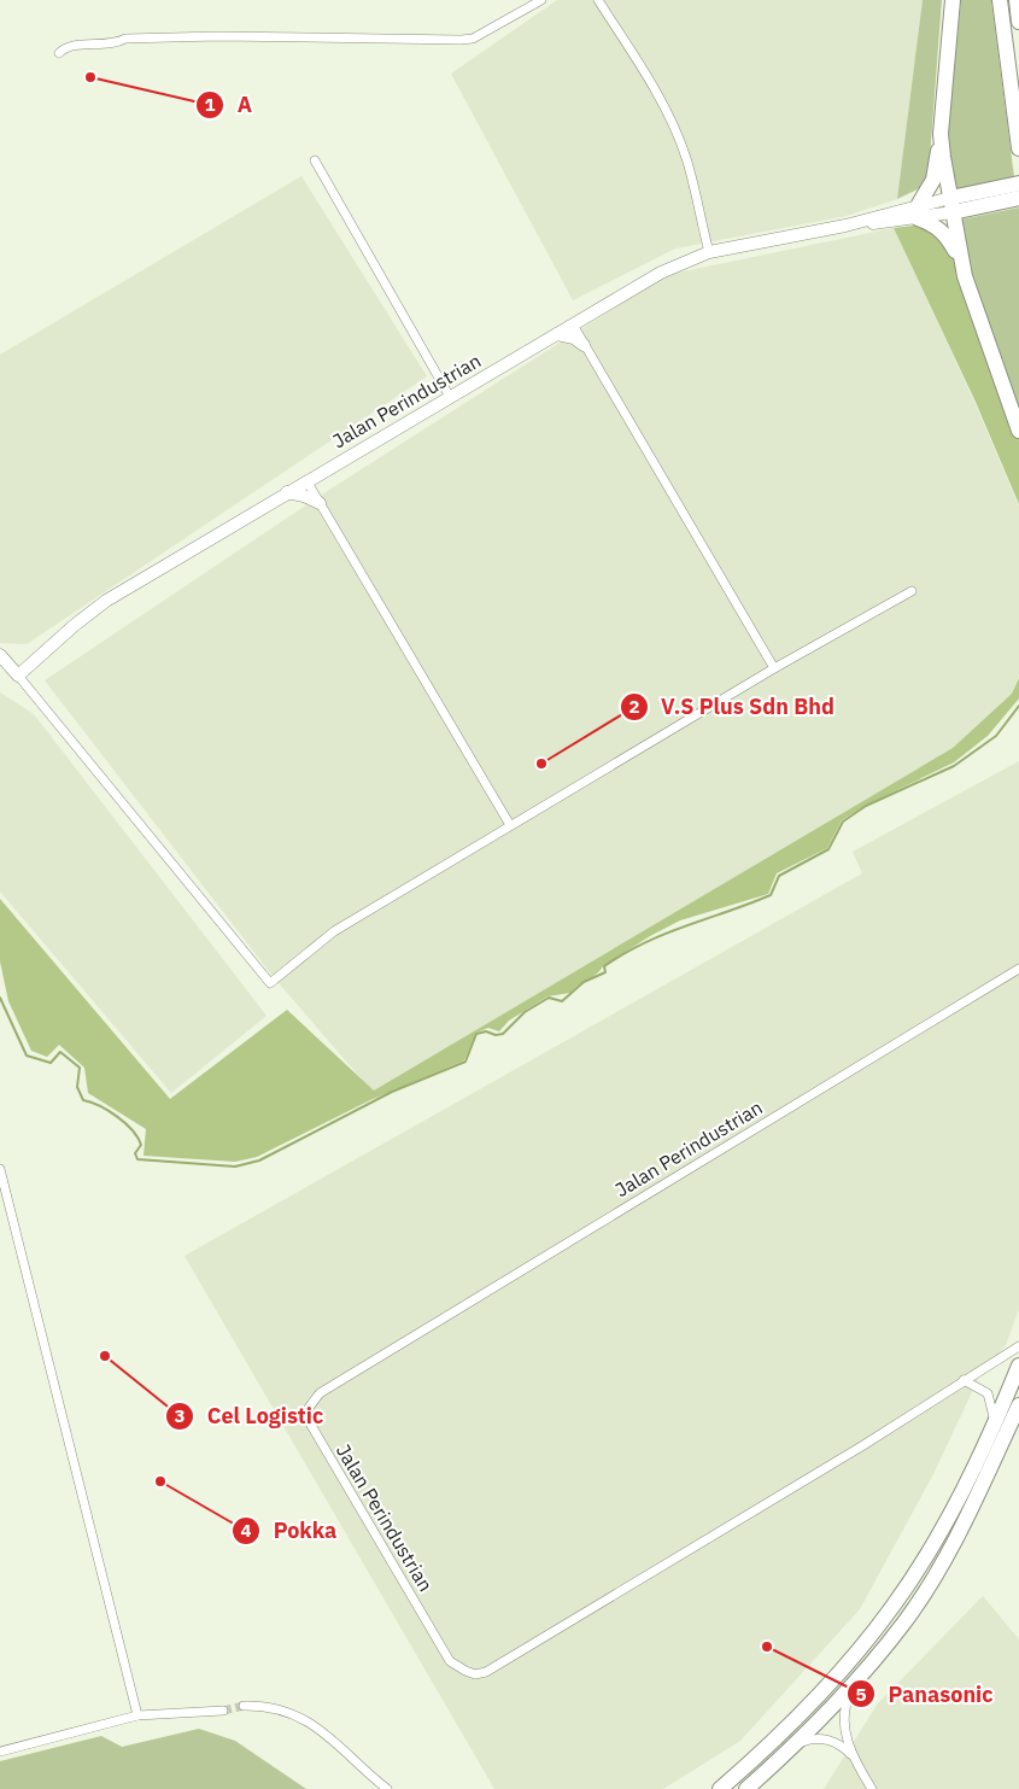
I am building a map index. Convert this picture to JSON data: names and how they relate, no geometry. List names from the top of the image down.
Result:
{
  "streets": {
    "main road": ["Jalan Perindustrian"]
  },
  "places": [
    "A",
    "V.S Plus Sdn Bhd",
    "Cel Logistic",
    "Pokka",
    "Panasonic"
  ]
}
